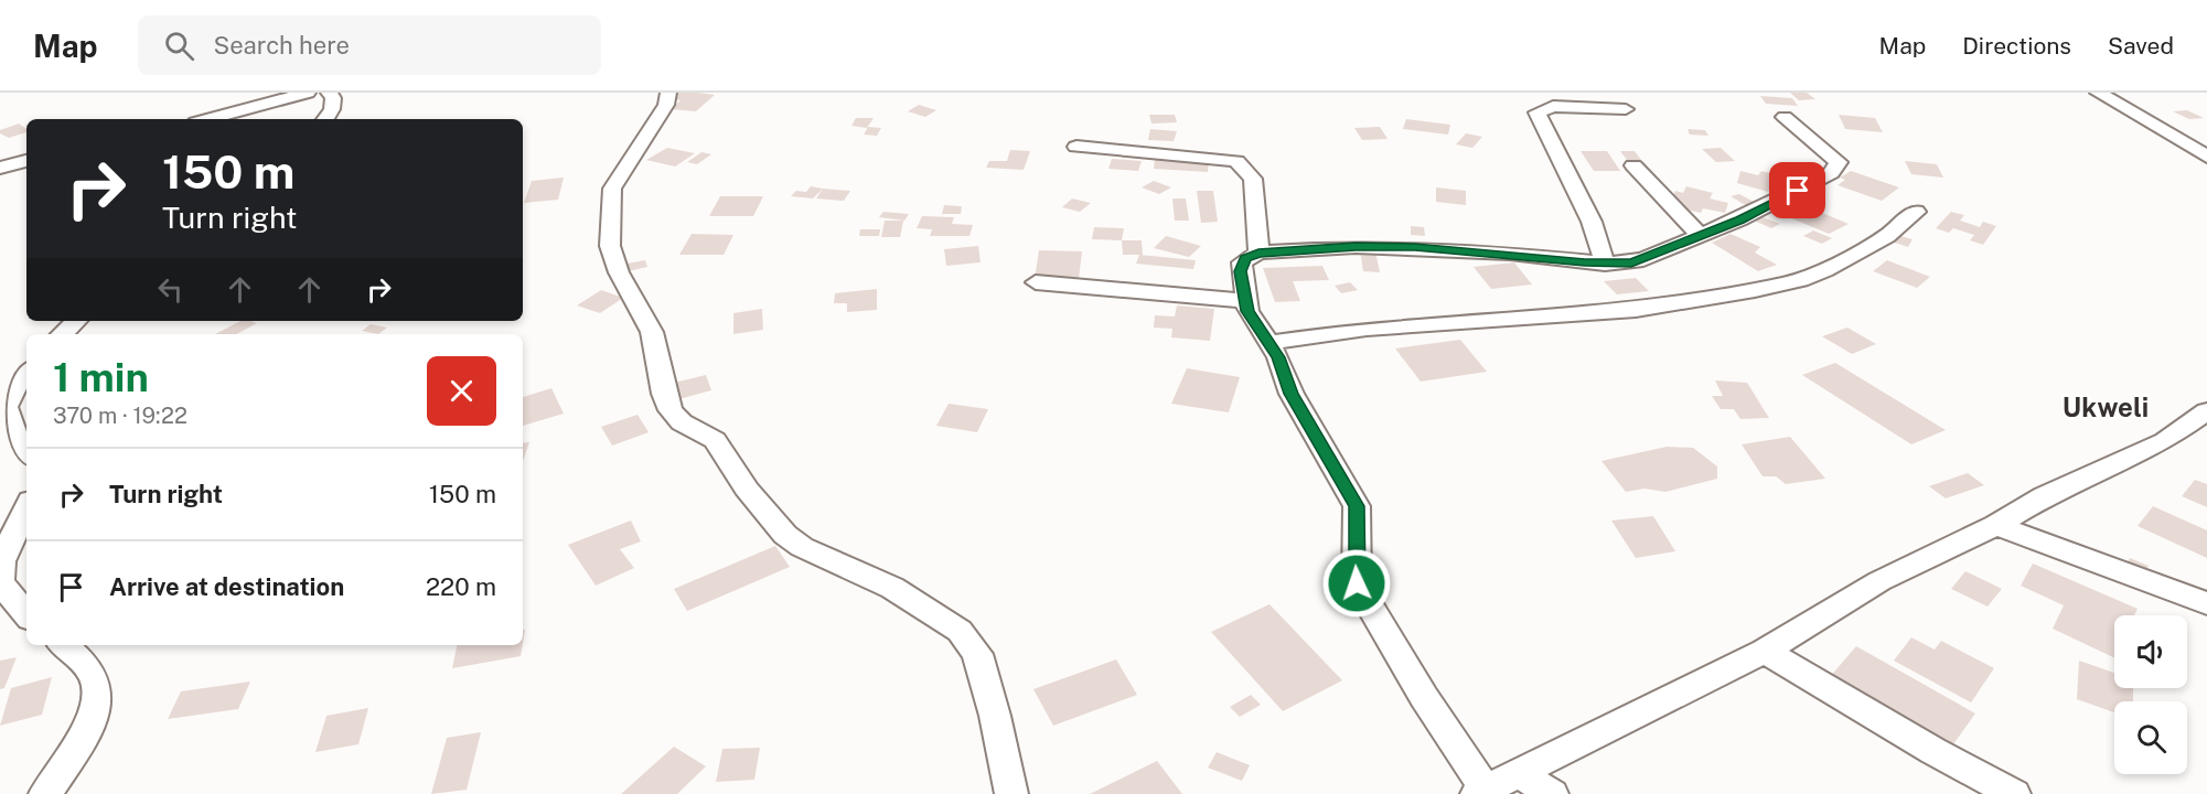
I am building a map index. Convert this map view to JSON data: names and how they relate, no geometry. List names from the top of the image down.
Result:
{
  "districts": ["Ukweli"],
  "page": {
    "header": "Map",
    "search": "Search here",
    "nav": ["Map", "Directions", "Saved"],
    "turn": ["150 m", "Turn right"],
    "heading": ["1 min", "370 m · 19:22"],
    "list": [
      {
        "name": "Turn right",
        "value": "150 m"
      },
      {
        "name": "Arrive at destination",
        "value": "220 m"
      }
    ]
  }
}
